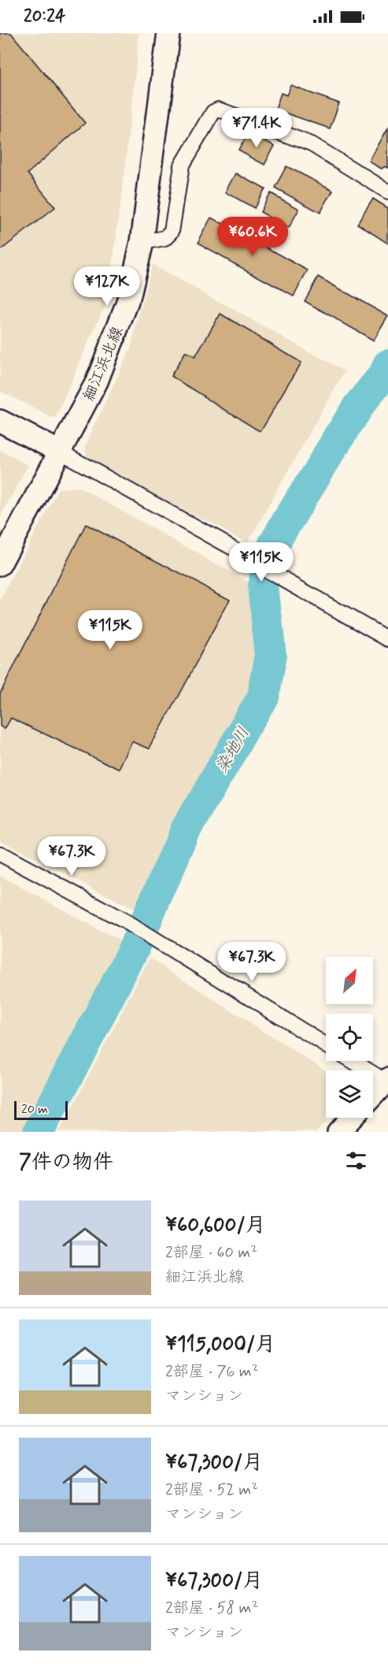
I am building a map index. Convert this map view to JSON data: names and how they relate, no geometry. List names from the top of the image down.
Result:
{
  "streets": {
    "main road": ["細江浜北線"]
  },
  "water": ["染地川"],
  "scale_bar": "20 m",
  "north": "top right",
  "page": {
    "status": "20:24",
    "price": [
      "¥71.4K",
      "¥60.6K",
      "¥127K",
      "¥115K",
      "¥115K",
      "¥67.3K",
      "¥67.3K"
    ],
    "scale": "20 m",
    "heading": "7件の物件",
    "list": [
      {
        "name": "¥60,600/月",
        "note": "2部屋 · 60 m² · 細江浜北線"
      },
      {
        "name": "¥115,000/月",
        "note": "2部屋 · 76 m² · マンション"
      },
      {
        "name": "¥67,300/月",
        "note": "2部屋 · 52 m² · マンション"
      },
      {
        "name": "¥67,300/月",
        "note": "2部屋 · 58 m² · マンション"
      }
    ]
  }
}
